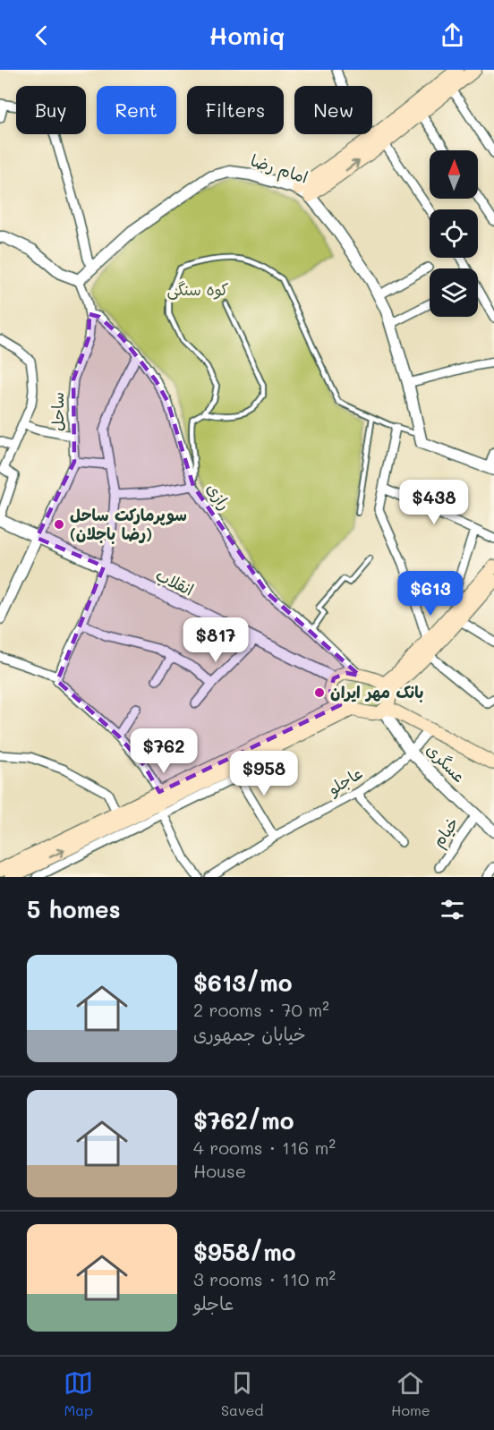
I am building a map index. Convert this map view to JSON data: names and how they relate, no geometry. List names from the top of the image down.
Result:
{
  "streets": {
    "street": [
      "امام رضا",
      "ساحل",
      "رازی",
      "انقلاب",
      "عسگری",
      "عاجلو",
      "خیام"
    ]
  },
  "crossings": [
    ["امام رضا", "ساحل"],
    ["ساحل", "رازی"],
    ["ساحل", "انقلاب"],
    ["رازی", "انقلاب"],
    ["رازی", "عسگری"],
    ["انقلاب", "عسگری"],
    ["عسگری", "عاجلو"],
    ["عسگری", "خیام"]
  ],
  "parks": ["کوه سنگی"],
  "places": ["سوپرمارکت ساحل (رضا باجلان)", "بانک مهر ایران"],
  "north": "top",
  "page": {
    "header": "Homiq",
    "chip": [
      "Buy",
      "Rent",
      "Filters",
      "New"
    ],
    "price": [
      "$438",
      "$613",
      "$817",
      "$762",
      "$958"
    ],
    "heading": "5 homes",
    "list": [
      {
        "name": "$613/mo",
        "note": "2 rooms · 70 m² · خیابان جمهوری"
      },
      {
        "name": "$762/mo",
        "note": "4 rooms · 116 m² · House"
      },
      {
        "name": "$958/mo",
        "note": "3 rooms · 110 m² · عاجلو"
      }
    ],
    "tabs": ["Map", "Saved", "Home"]
  }
}
